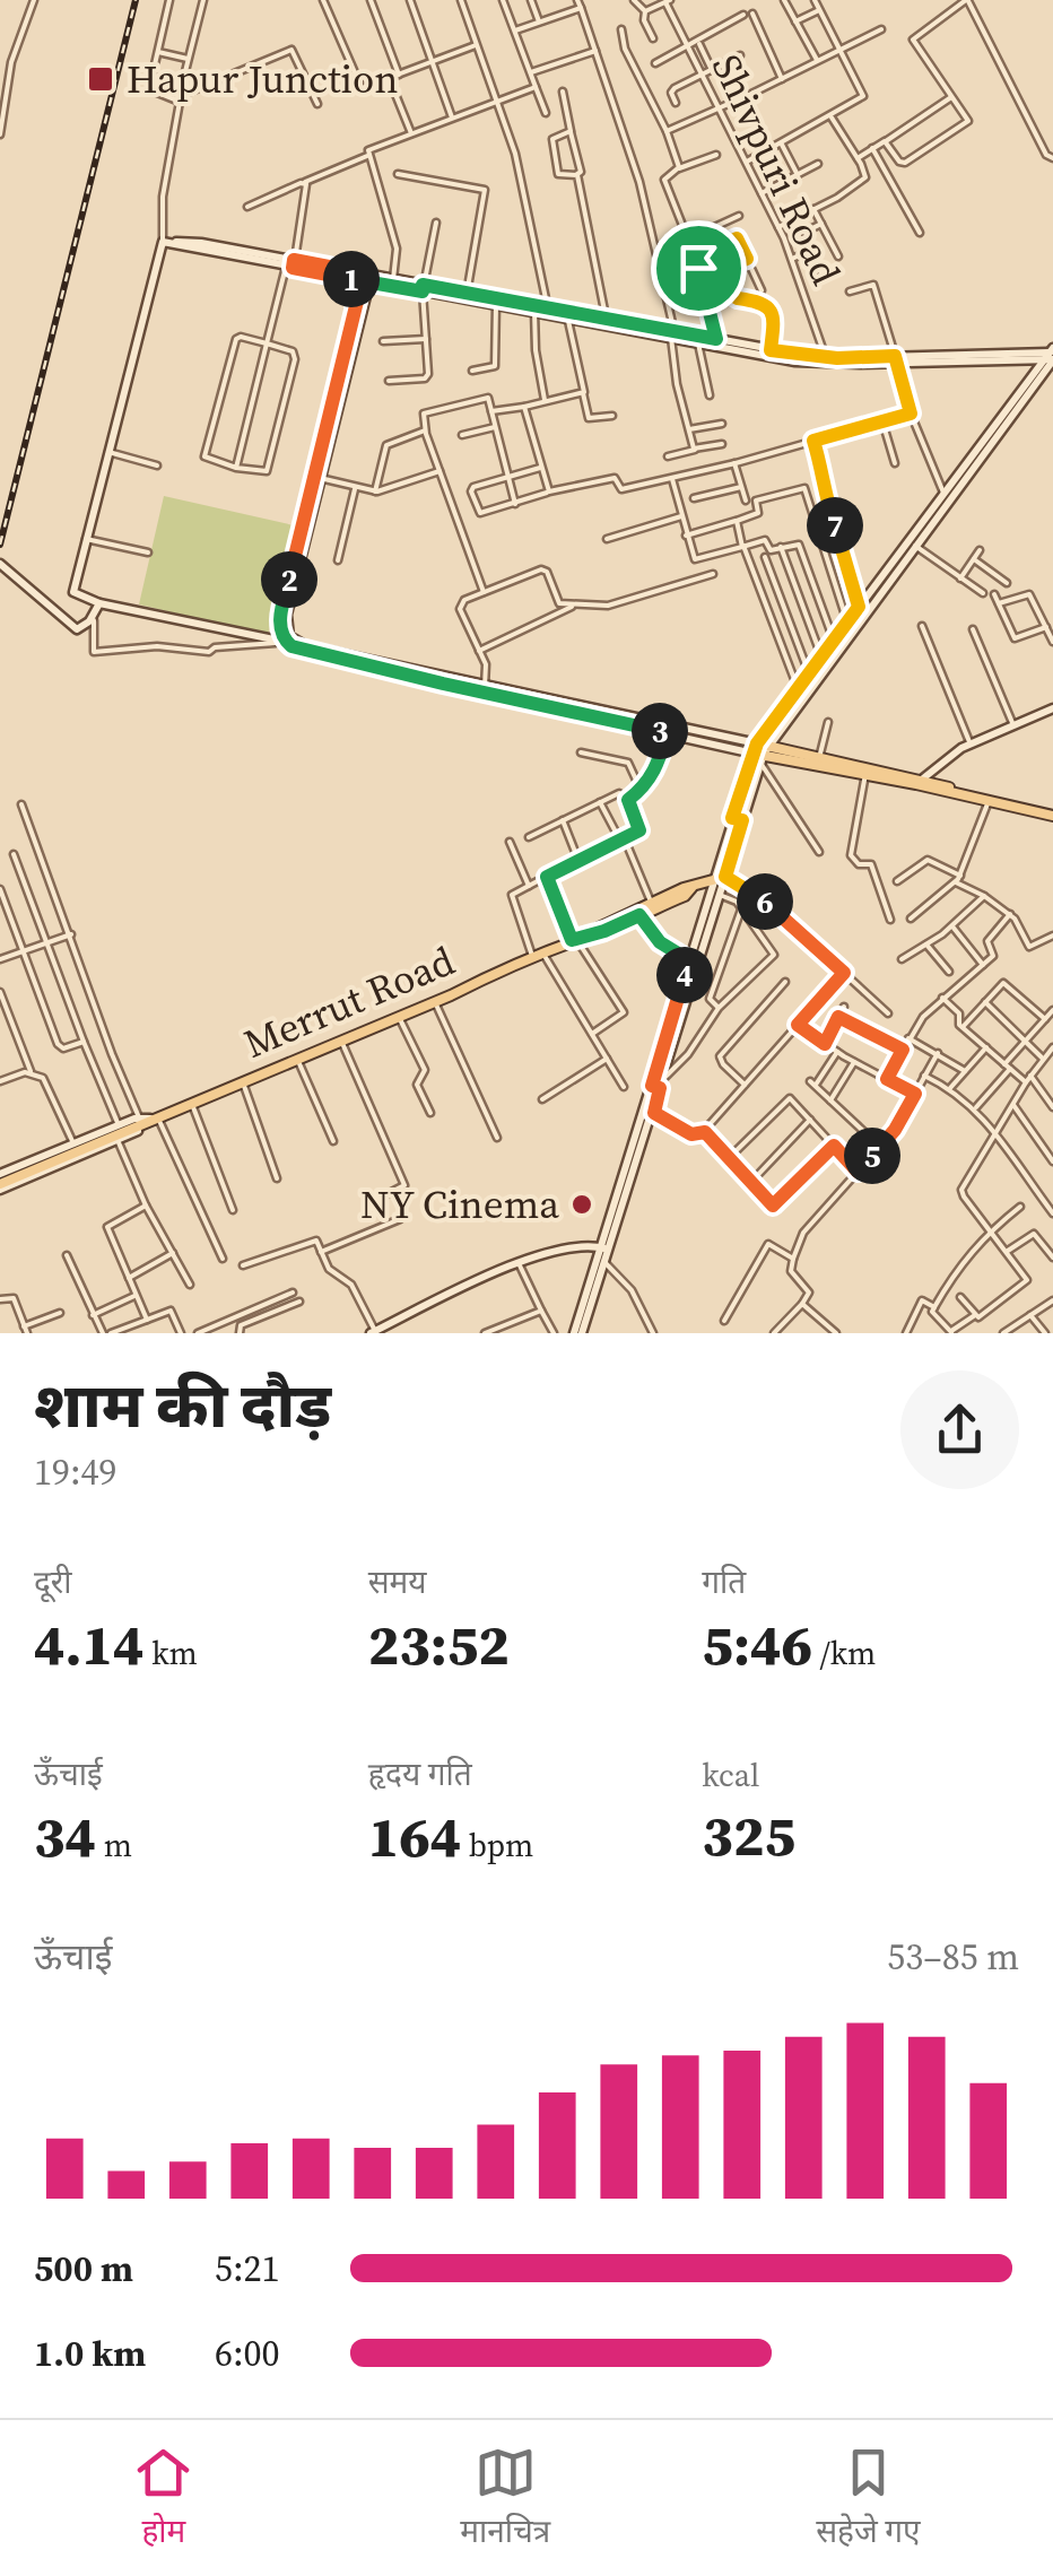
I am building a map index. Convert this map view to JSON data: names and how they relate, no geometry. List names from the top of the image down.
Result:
{
  "streets": {
    "main road": ["Merrut Road"],
    "street": ["Shivpuri Road"]
  },
  "places": {
    "transit": ["Hapur Junction"],
    "other": ["NY Cinema"]
  },
  "page": {
    "pins": [
      "1",
      "7",
      "2",
      "3",
      "6",
      "4",
      "5"
    ],
    "heading": ["शाम की दौड़", "19:49"],
    "stats": [
      ["दूरी", "4.14 km"],
      ["समय", "23:52"],
      ["गति", "5:46 /km"],
      ["ऊँचाई", "34 m"],
      ["हृदय गति", "164 bpm"],
      ["kcal", "325"]
    ],
    "chart": ["ऊँचाई", "53–85 m"],
    "list": [
      {
        "name": "500 m",
        "note": "5:21"
      },
      {
        "name": "1.0 km",
        "note": "6:00"
      }
    ],
    "tabs": ["होम", "मानचित्र", "सहेजे गए"]
  }
}
